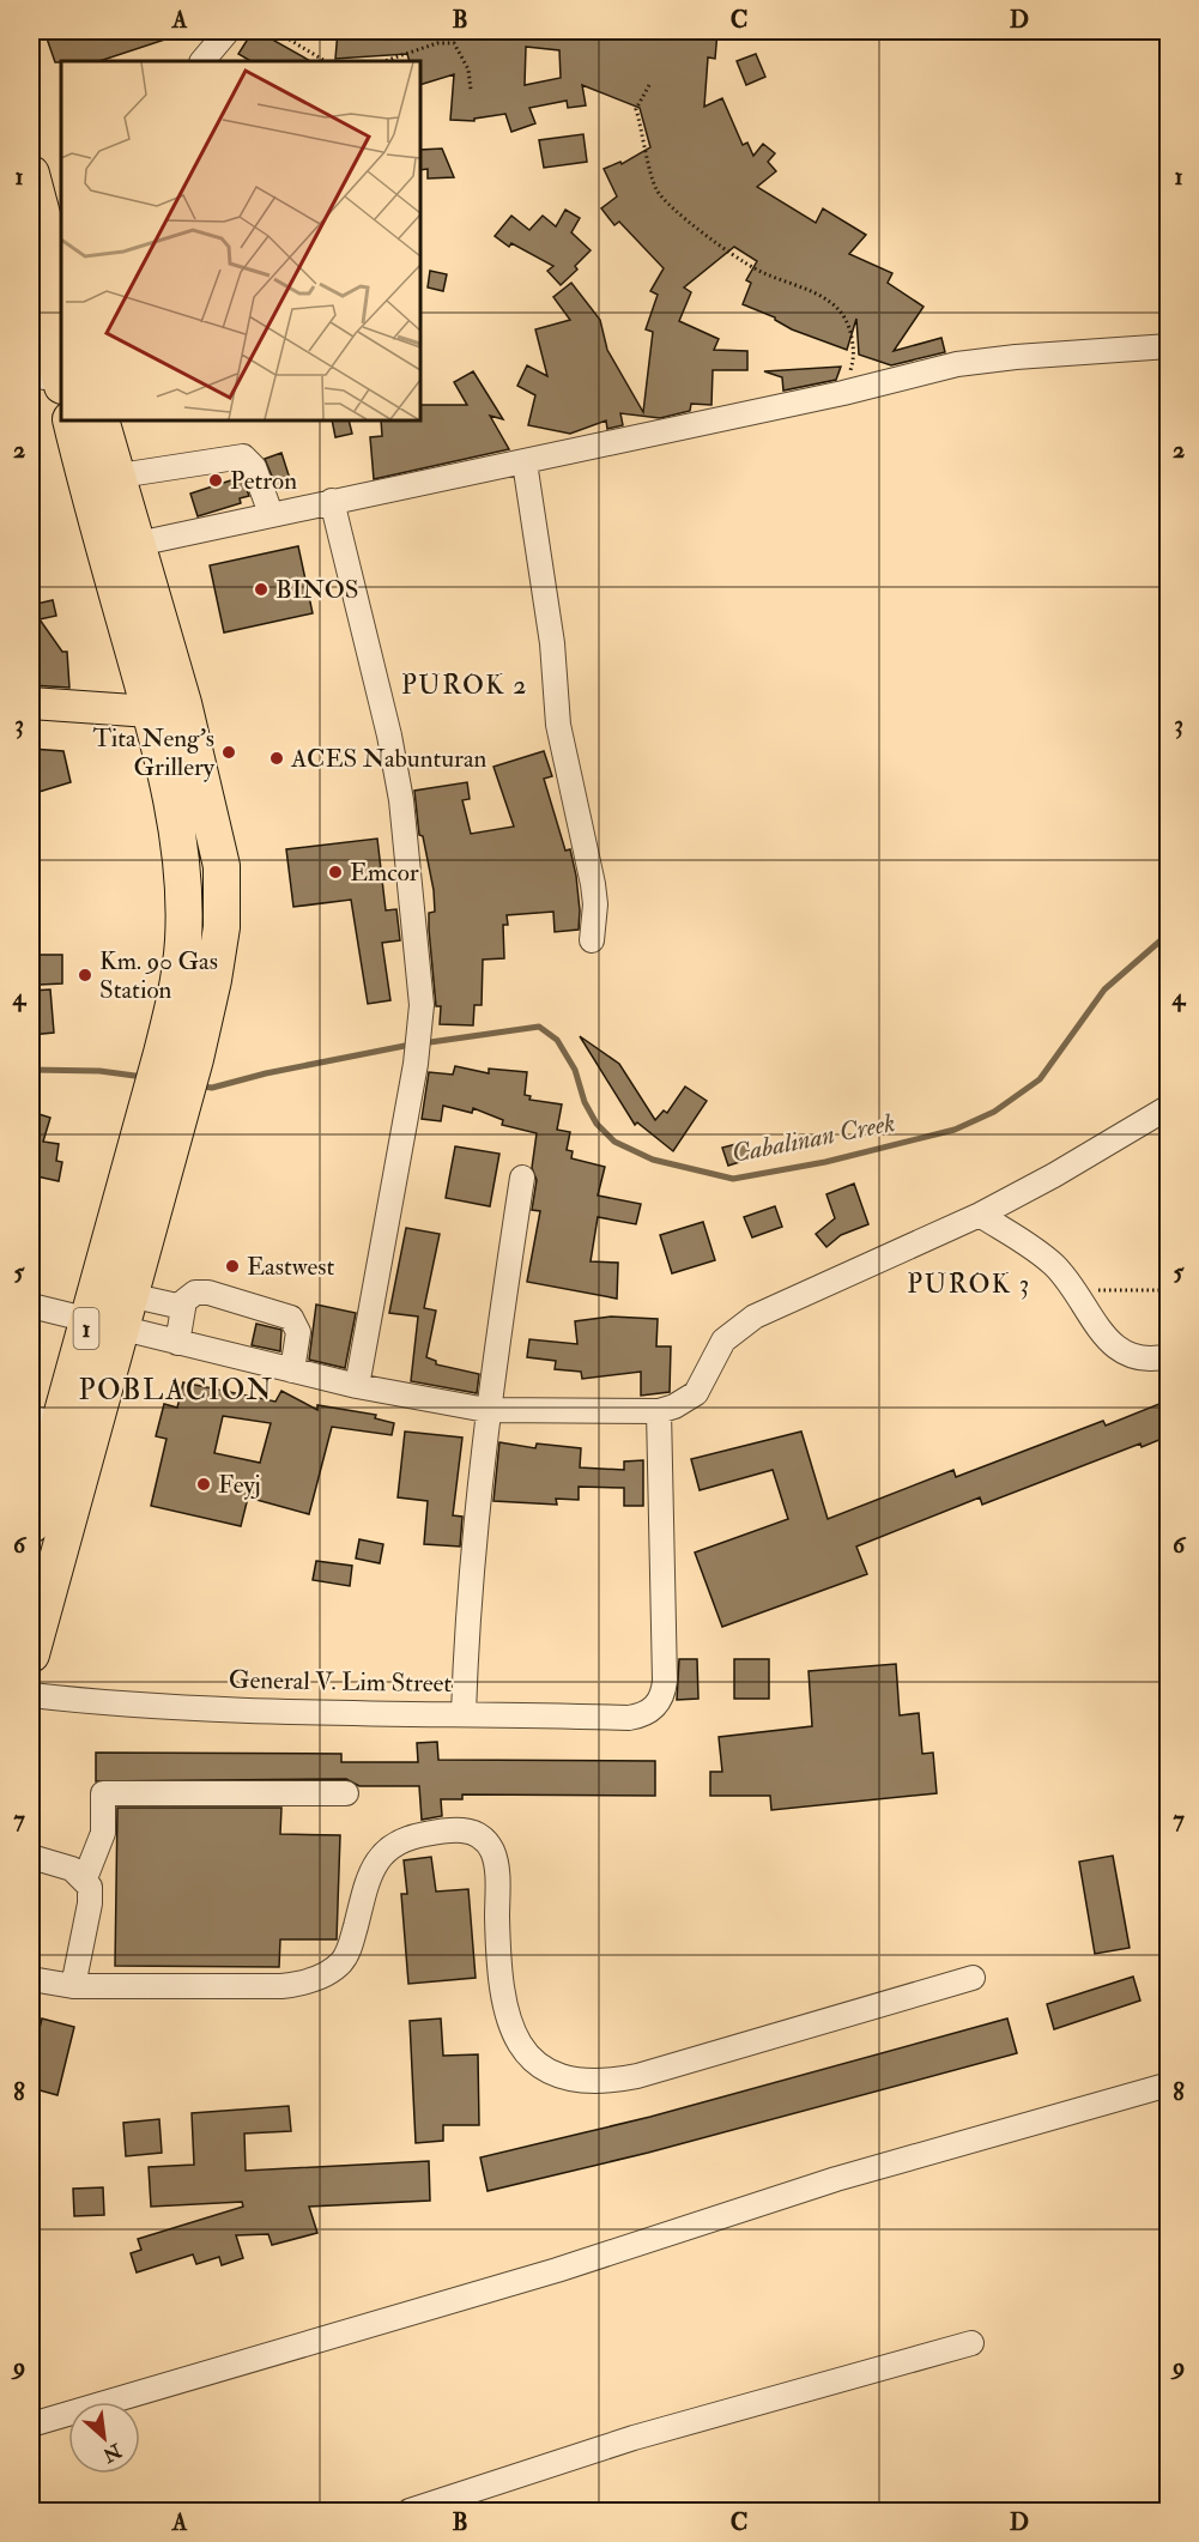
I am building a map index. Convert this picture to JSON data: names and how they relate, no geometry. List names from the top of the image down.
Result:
{
  "streets": {
    "highway": ["1"],
    "street": ["General V. Lim Street"]
  },
  "districts": ["PUROK 2", "PUROK 3", "POBLACION"],
  "water": ["Cabalinan Creek"],
  "places": [
    "Petron",
    "BINOS",
    "Tita Neng's Grillery",
    "ACES Nabunturan",
    "Emcor",
    "Km. 90 Gas Station",
    "Eastwest",
    "Feyj"
  ],
  "north": "bottom right",
  "grid": {
    "columns": [
      "A",
      "B",
      "C",
      "D"
    ],
    "rows": [
      "1",
      "2",
      "3",
      "4",
      "5",
      "6",
      "7",
      "8",
      "9"
    ]
  }
}
